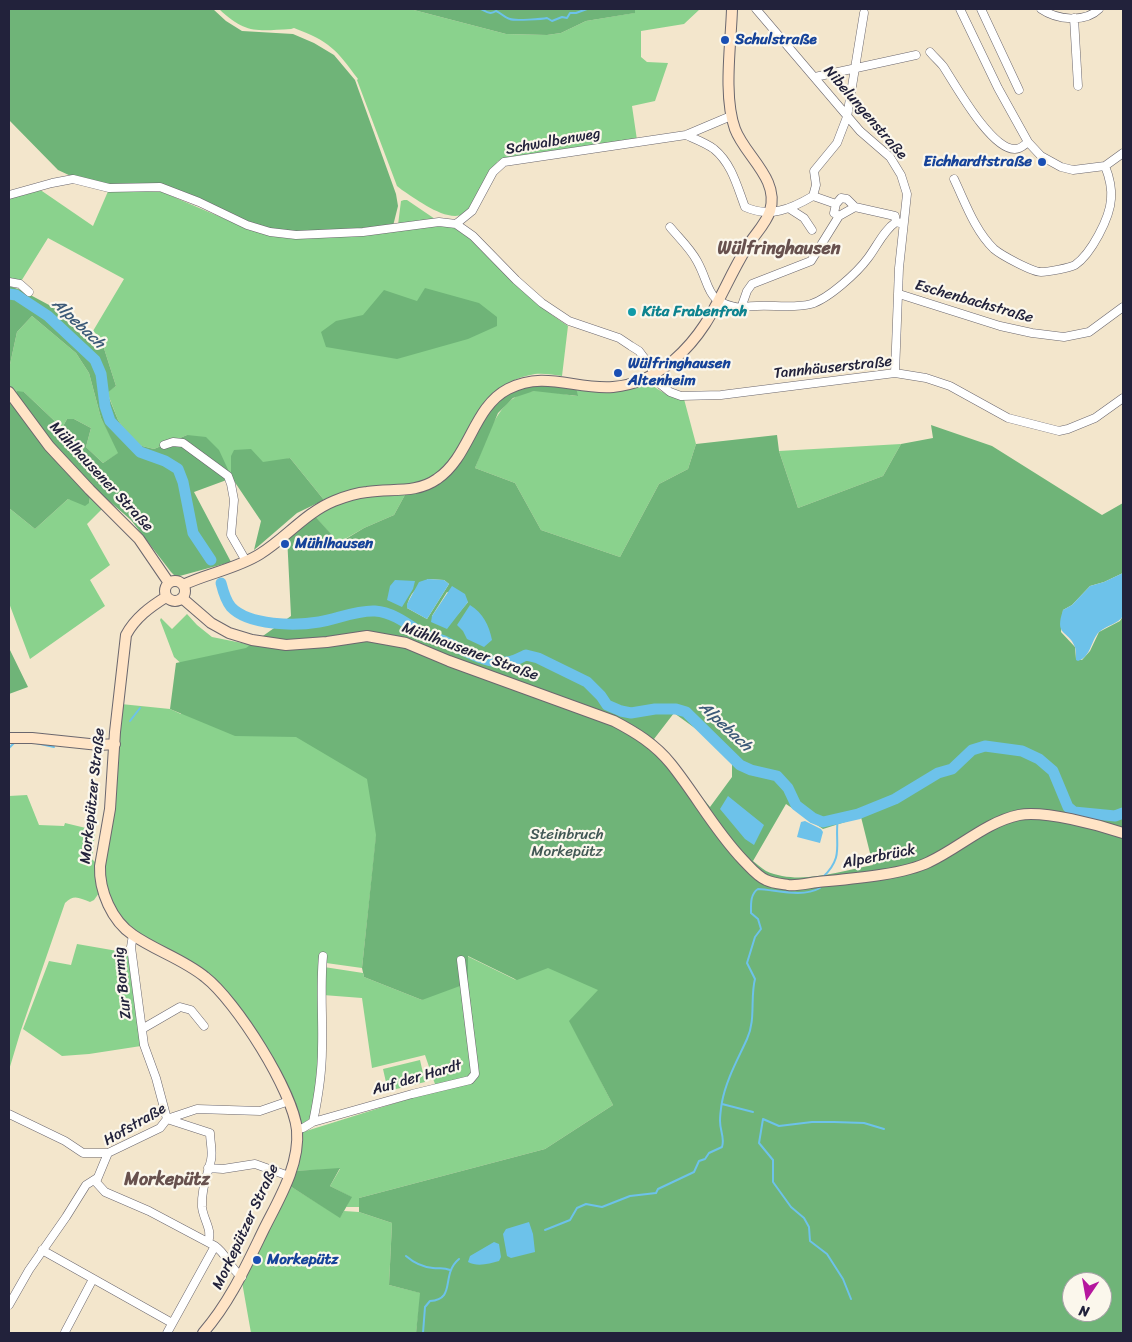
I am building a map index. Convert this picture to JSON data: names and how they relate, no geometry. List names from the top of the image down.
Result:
{
  "streets": {
    "street": [
      "Nibelungenstraße",
      "Schwalbenweg",
      "Eschenbachstraße",
      "Tannhäuserstraße",
      "Mühlhausener Straße",
      "Morkepützer Straße",
      "Alperbrück",
      "Zur Bormig",
      "Auf der Hardt",
      "Hofstraße"
    ]
  },
  "crossings": [
    ["Nibelungenstraße", "Eschenbachstraße"],
    ["Nibelungenstraße", "Tannhäuserstraße"],
    ["Schwalbenweg", "Tannhäuserstraße"],
    ["Mühlhausener Straße", "Morkepützer Straße"],
    ["Mühlhausener Straße", "Alperbrück"],
    ["Morkepützer Straße", "Zur Bormig"],
    ["Morkepützer Straße", "Auf der Hardt"],
    ["Morkepützer Straße", "Hofstraße"],
    ["Zur Bormig", "Hofstraße"]
  ],
  "districts": ["Wülfringhausen", "Morkepütz"],
  "water": ["Alpebach"],
  "parks": ["Steinbruch Morkepütz"],
  "places": [
    "Schulstraße",
    "Eichhardtstraße",
    "Kita Frabenfroh",
    "Wülfringhausen Altenheim",
    "Mühlhausen",
    "Morkepütz"
  ],
  "north": "bottom"
}
